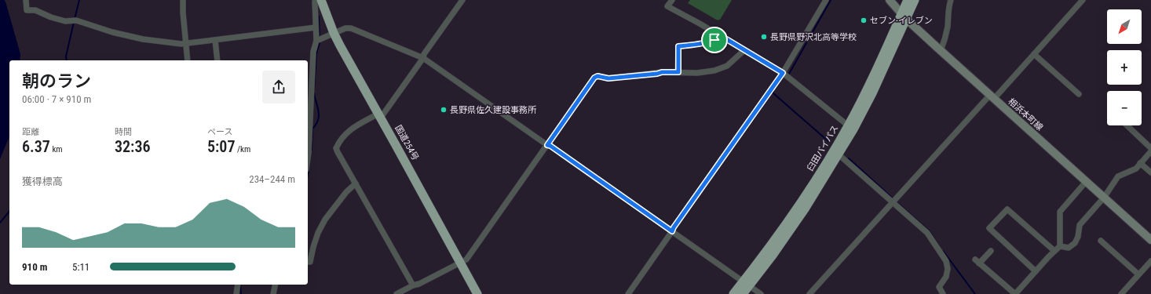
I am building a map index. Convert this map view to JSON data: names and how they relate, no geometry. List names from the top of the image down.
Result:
{
  "streets": {
    "highway": ["国道254号", "臼田バイパス"],
    "main road": ["相浜本町線"]
  },
  "crossings": [
    ["相浜本町線", "臼田バイパス"]
  ],
  "places": ["セブン-イレブン", "長野県野沢北高等学校", "長野県佐久建設事務所"],
  "north": "bottom left",
  "page": {
    "map_buttons": ["+", "−"],
    "heading": ["朝のラン", "06:00 · 7 × 910 m"],
    "stats": [
      ["距離", "6.37 km"],
      ["時間", "32:36"],
      ["ペース", "5:07 /km"]
    ],
    "chart": ["獲得標高", "234–244 m"],
    "list": [
      {
        "name": "910 m",
        "note": "5:11"
      }
    ]
  }
}
